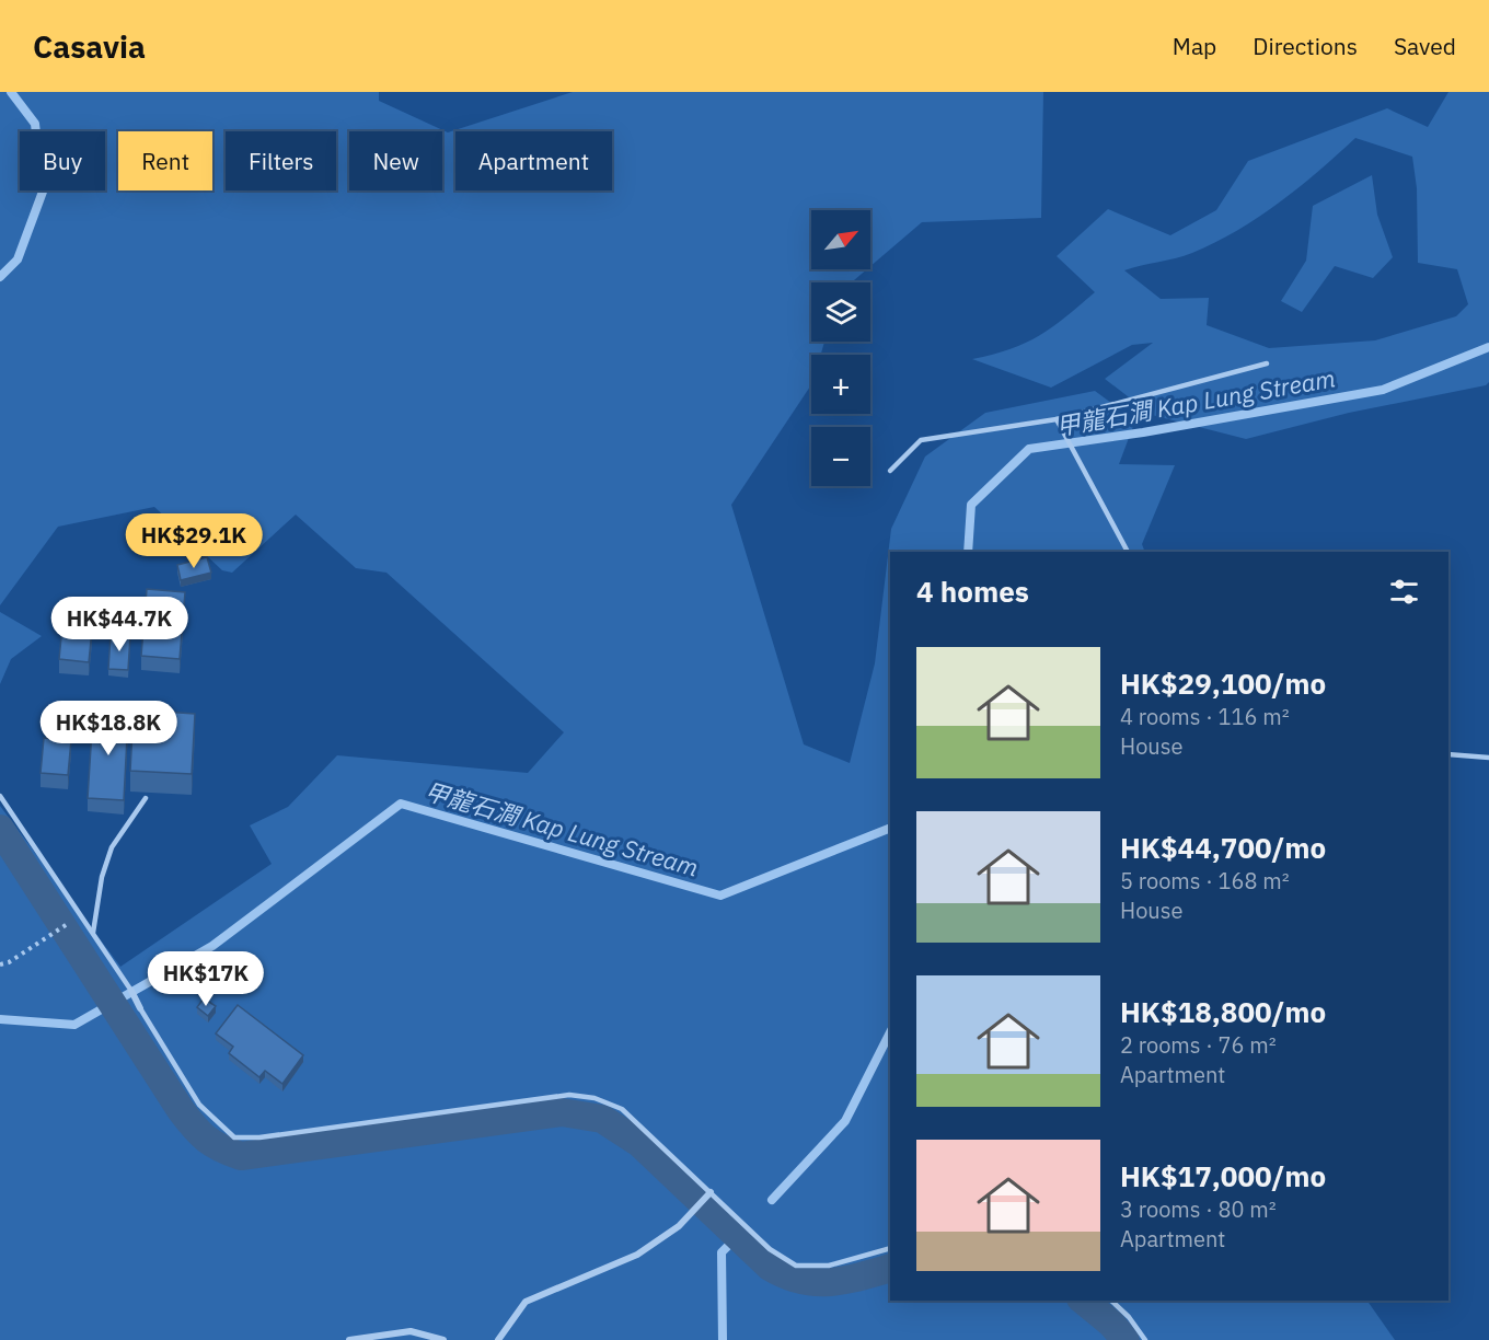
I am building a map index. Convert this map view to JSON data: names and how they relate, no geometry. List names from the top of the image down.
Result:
{
  "water": ["甲龍石澗 Kap Lung Stream"],
  "north": "top right",
  "page": {
    "header": "Casavia",
    "nav": ["Map", "Directions", "Saved"],
    "chip": [
      "Buy",
      "Rent",
      "Filters",
      "New",
      "Apartment"
    ],
    "map_buttons": ["+", "−"],
    "price": [
      "HK$29.1K",
      "HK$44.7K",
      "HK$18.8K",
      "HK$17K"
    ],
    "heading": "4 homes",
    "list": [
      {
        "name": "HK$29,100/mo",
        "note": "4 rooms · 116 m² · House"
      },
      {
        "name": "HK$44,700/mo",
        "note": "5 rooms · 168 m² · House"
      },
      {
        "name": "HK$18,800/mo",
        "note": "2 rooms · 76 m² · Apartment"
      },
      {
        "name": "HK$17,000/mo",
        "note": "3 rooms · 80 m² · Apartment"
      }
    ]
  }
}
